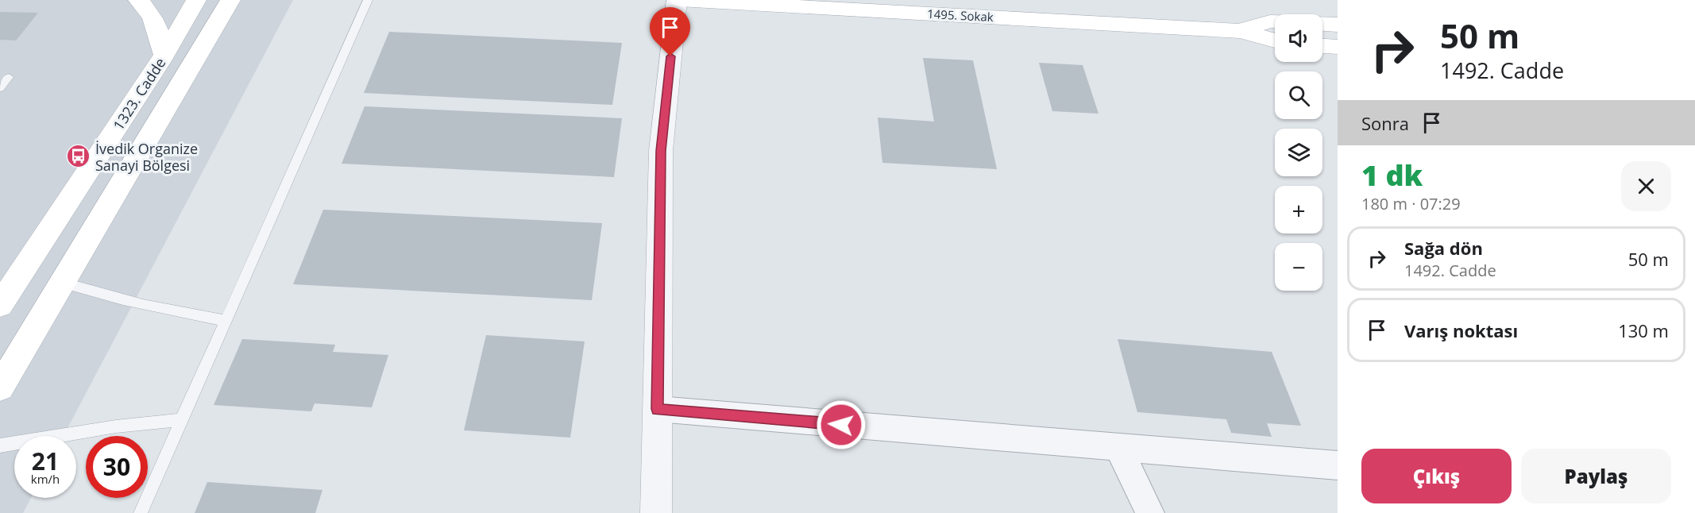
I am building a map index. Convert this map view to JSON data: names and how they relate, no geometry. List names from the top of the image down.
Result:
{
  "streets": {
    "main road": ["1495. Sokak", "1323. Cadde"]
  },
  "places": {
    "bus stop": ["İvedik Organize Sanayi Bölgesi"]
  },
  "page": {
    "turn": ["50 m", "1492. Cadde"],
    "map_buttons": ["+", "−"],
    "then": "Sonra",
    "heading": ["1 dk", "180 m · 07:29"],
    "list": [
      {
        "name": "Sağa dön",
        "note": "1492. Cadde",
        "value": "50 m"
      },
      {
        "name": "Varış noktası",
        "value": "130 m"
      }
    ],
    "speed": "21 km/h",
    "limit": "30",
    "buttons": ["Çıkış", "Paylaş"]
  }
}
